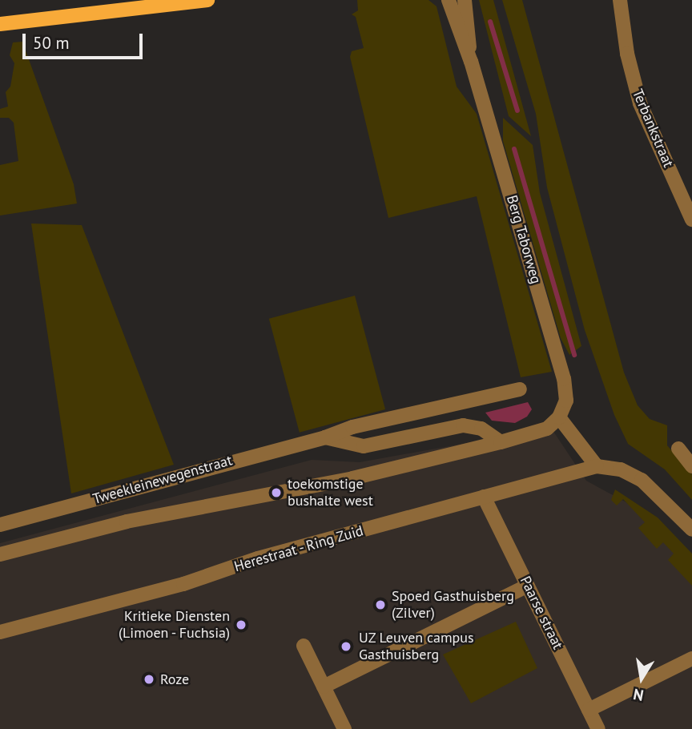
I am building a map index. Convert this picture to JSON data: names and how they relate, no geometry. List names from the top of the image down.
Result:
{
  "streets": {
    "street": [
      "Terbankstraat",
      "Berg Taborweg",
      "Tweekleinewegenstraat",
      "Herestraat - Ring Zuid",
      "Paarse straat"
    ]
  },
  "crossings": [
    ["Herestraat - Ring Zuid", "Paarse straat"]
  ],
  "places": [
    "toekomstige bushalte west",
    "Spoed Gasthuisberg (Zilver)",
    "Kritieke Diensten (Limoen - Fuchsia)",
    "UZ Leuven campus Gasthuisberg",
    "Roze"
  ],
  "scale_bar": "50 m",
  "north": "bottom"
}
